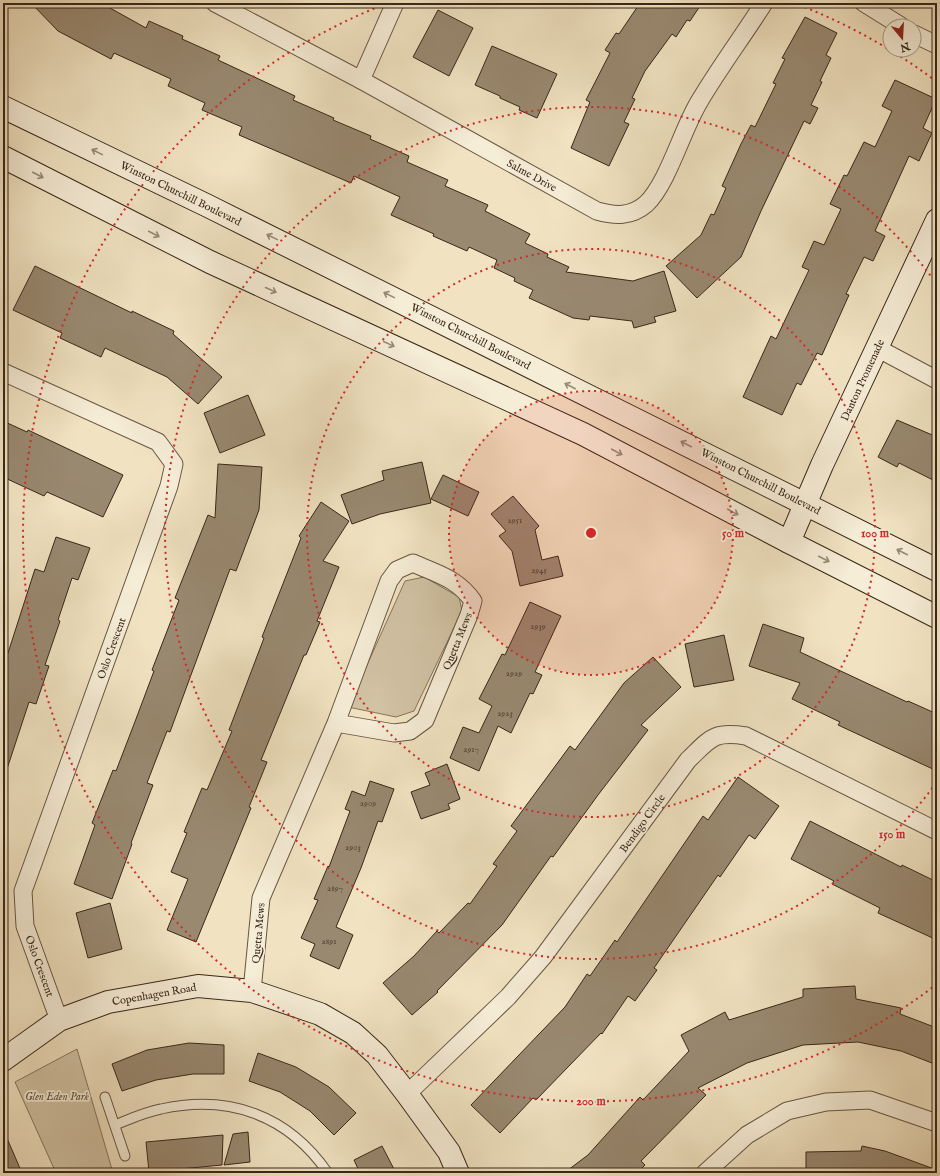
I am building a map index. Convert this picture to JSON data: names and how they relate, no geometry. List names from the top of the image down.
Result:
{
  "streets": {
    "main road": ["Winston Churchill Boulevard", "Danton Promenade", "Copenhagen Road"],
    "street": [
      "Salme Drive",
      "Quetta Mews",
      "Oslo Crescent",
      "Bendigo Circle"
    ]
  },
  "crossings": [
    ["Winston Churchill Boulevard", "Danton Promenade"],
    ["Quetta Mews", "Copenhagen Road"],
    ["Oslo Crescent", "Copenhagen Road"],
    ["Bendigo Circle", "Copenhagen Road"]
  ],
  "parks": ["Glen Eden Park"],
  "house_numbers": [
    "2951",
    "2945",
    "2939",
    "2929",
    "2923",
    "2917",
    "2909",
    "2903",
    "2897",
    "2891"
  ],
  "north": "bottom",
  "rings": [
    "50 m",
    "100 m",
    "150 m",
    "200 m"
  ]
}
